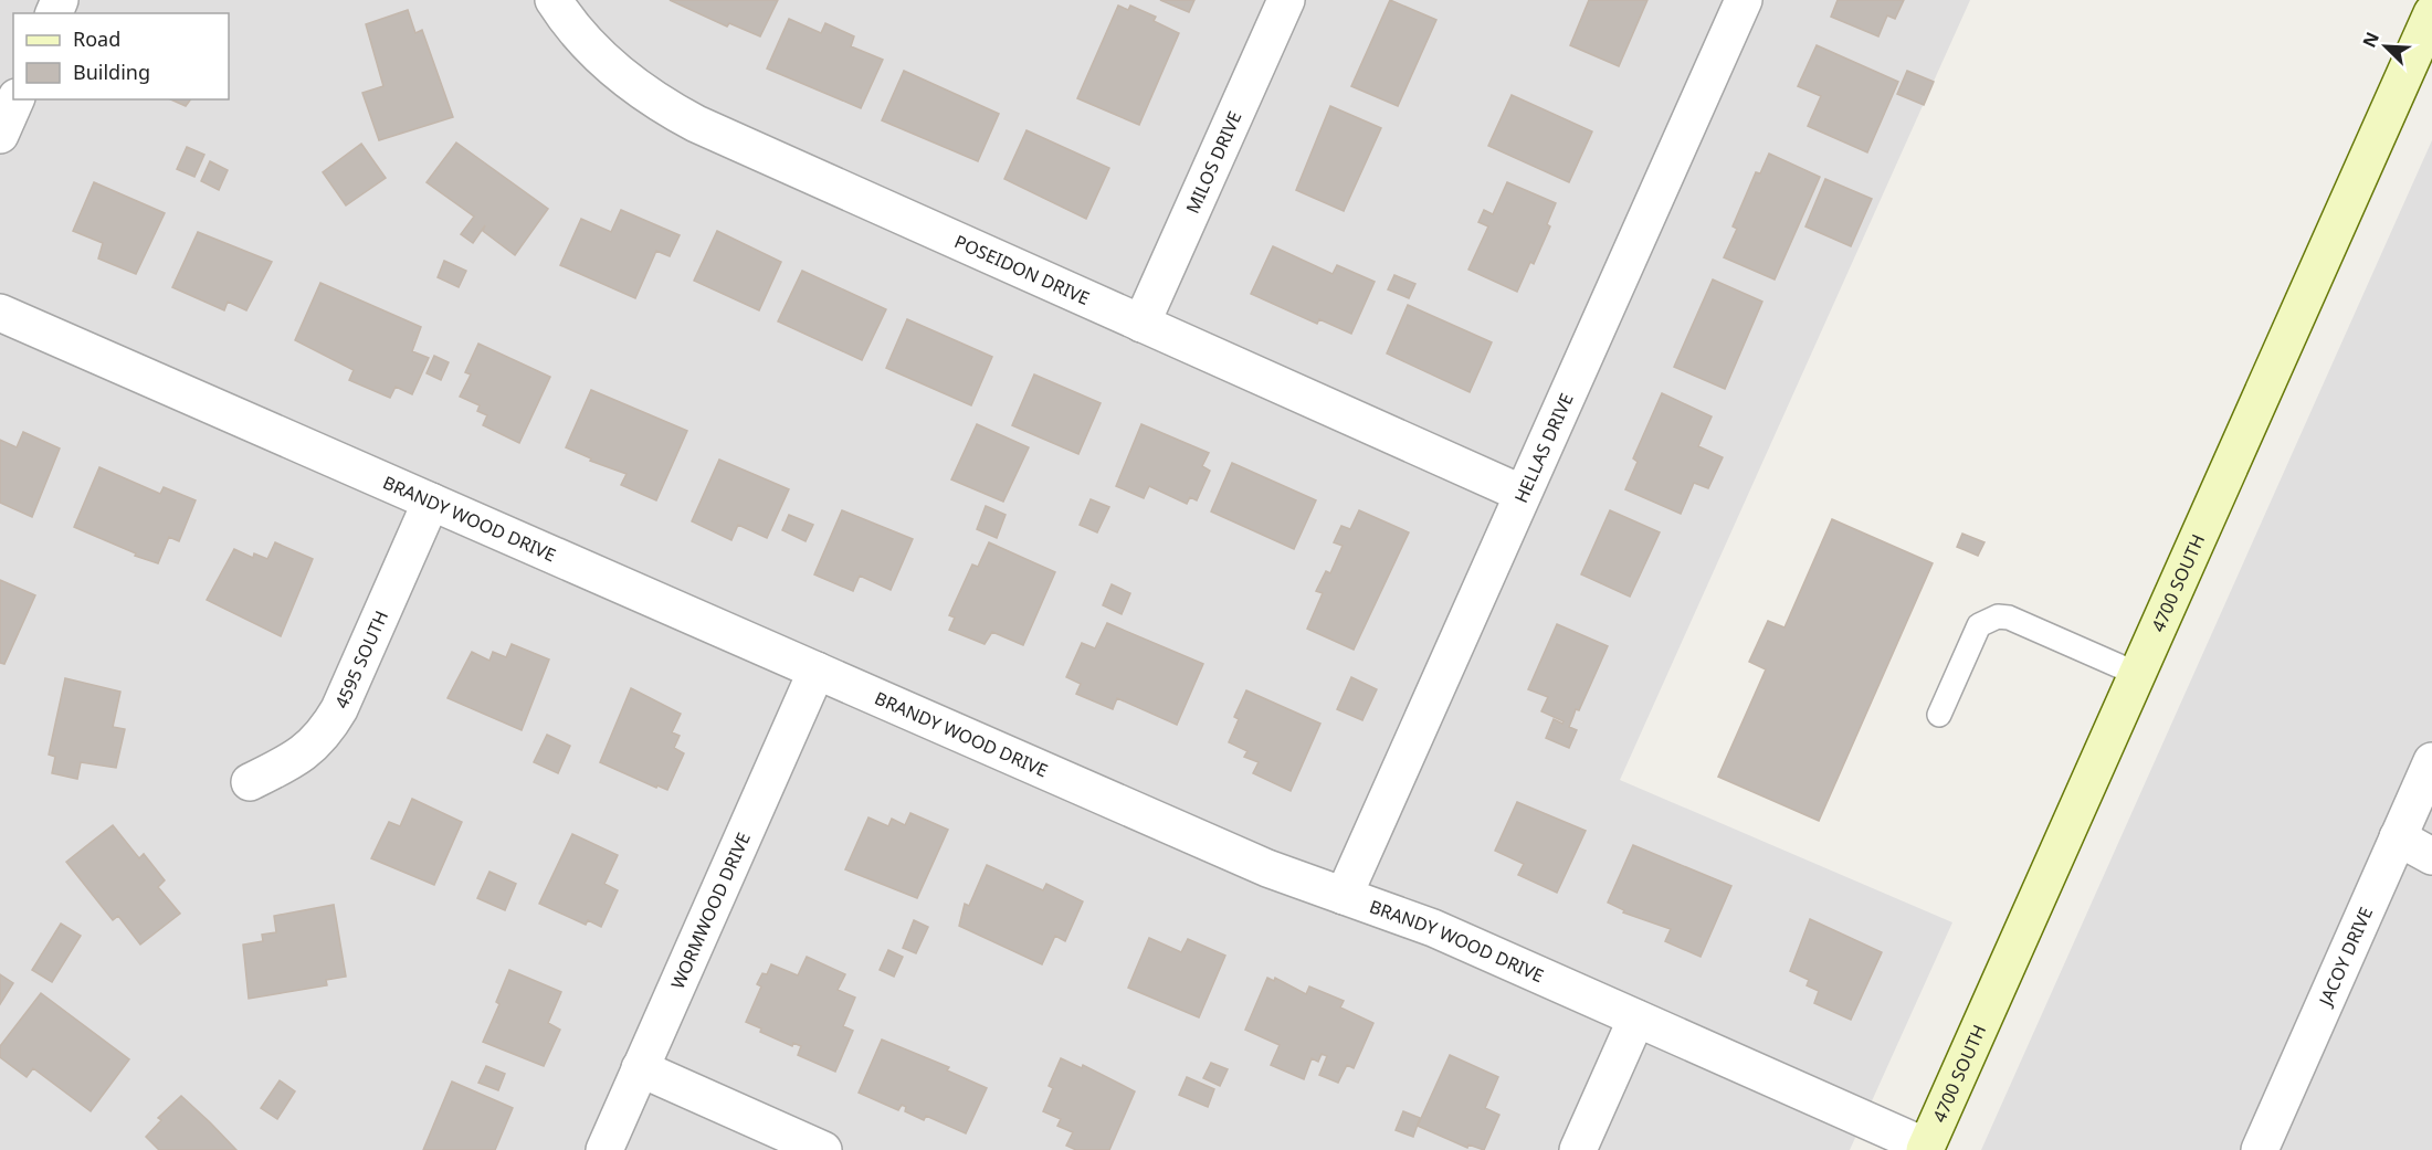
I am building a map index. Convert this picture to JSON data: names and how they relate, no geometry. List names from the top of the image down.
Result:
{
  "streets": {
    "main road": ["4700 SOUTH"],
    "street": [
      "MILOS DRIVE",
      "POSEIDON DRIVE",
      "HELLAS DRIVE",
      "BRANDY WOOD DRIVE",
      "4595 SOUTH",
      "WORMWOOD DRIVE",
      "JACOY DRIVE"
    ]
  },
  "crossings": [
    ["MILOS DRIVE", "POSEIDON DRIVE"],
    ["POSEIDON DRIVE", "HELLAS DRIVE"],
    ["HELLAS DRIVE", "BRANDY WOOD DRIVE"],
    ["BRANDY WOOD DRIVE", "4700 SOUTH"],
    ["BRANDY WOOD DRIVE", "4595 SOUTH"],
    ["BRANDY WOOD DRIVE", "WORMWOOD DRIVE"]
  ],
  "legend": ["Road", "Building"],
  "north": "top left"
}
